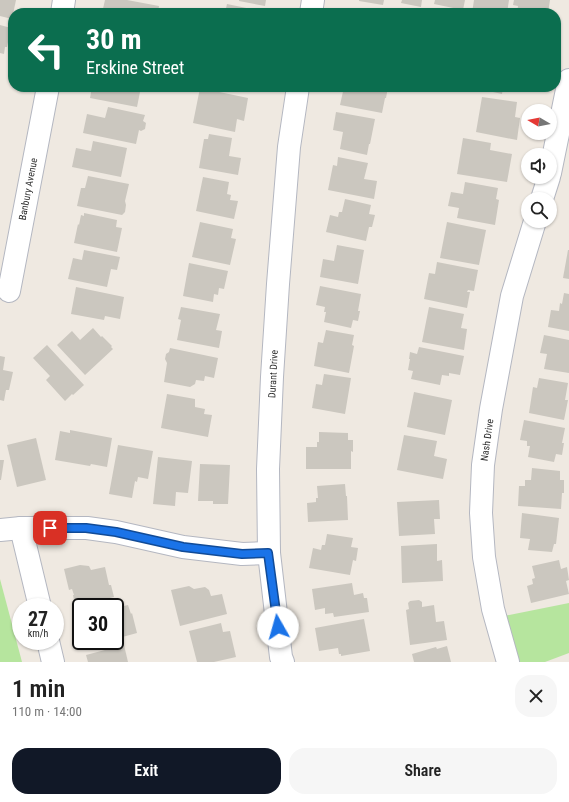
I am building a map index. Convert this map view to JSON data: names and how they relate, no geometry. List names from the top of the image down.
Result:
{
  "streets": {
    "street": ["Banbury Avenue", "Durant Drive", "Nash Drive"]
  },
  "north": "left",
  "page": {
    "turn": ["30 m", "Erskine Street"],
    "speed": "27 km/h",
    "limit": "30",
    "heading": ["1 min", "110 m · 14:00"],
    "buttons": ["Exit", "Share"]
  }
}
